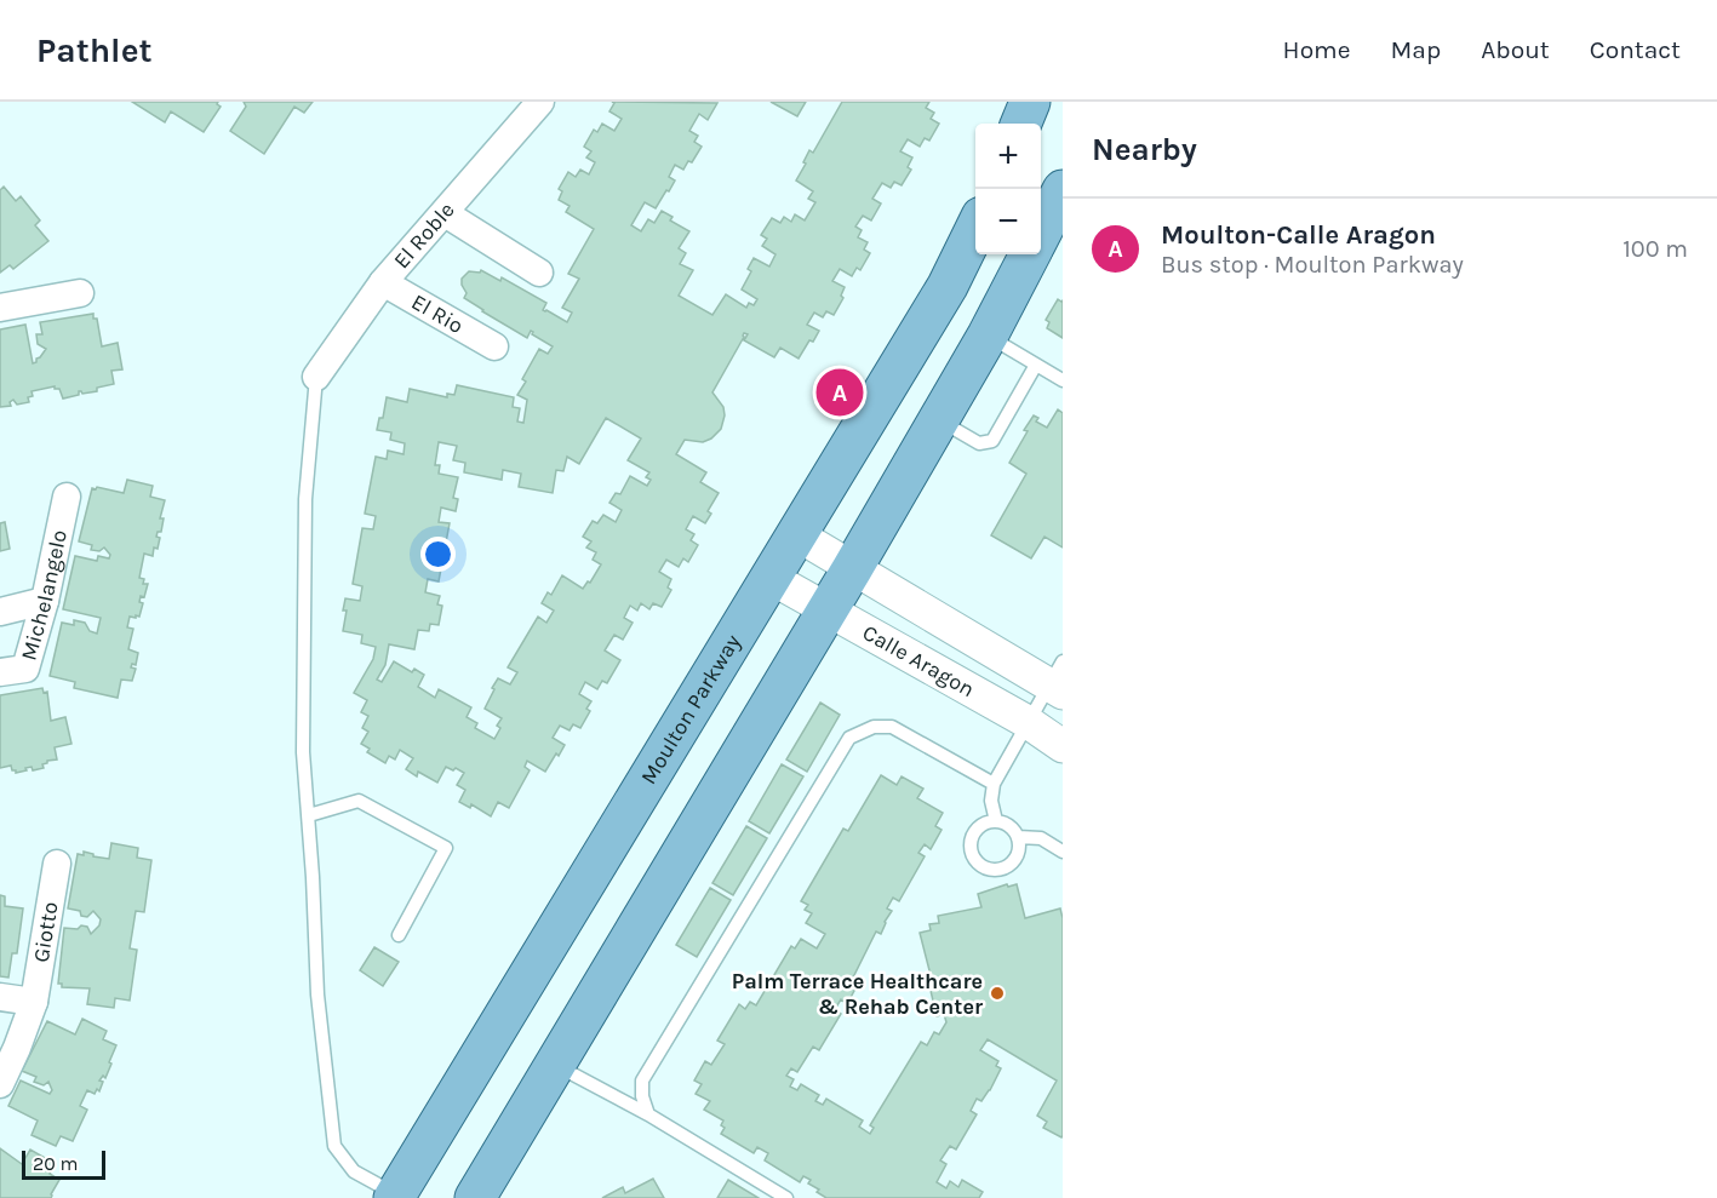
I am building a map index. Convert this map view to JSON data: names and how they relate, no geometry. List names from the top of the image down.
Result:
{
  "streets": {
    "main road": ["Moulton Parkway"],
    "street": [
      "El Roble",
      "El Rio",
      "Michelangelo",
      "Calle Aragon",
      "Giotto"
    ]
  },
  "crossings": [
    ["El Roble", "El Rio"],
    ["Calle Aragon", "Moulton Parkway"]
  ],
  "places": ["Palm Terrace Healthcare & Rehab Center"],
  "scale_bar": "20 m",
  "page": {
    "header": "Pathlet",
    "nav": [
      "Home",
      "Map",
      "About",
      "Contact"
    ],
    "heading": "Nearby",
    "map_buttons": ["+", "−"],
    "list": [
      {
        "mark": "A",
        "name": "Moulton-Calle Aragon",
        "note": "Bus stop · Moulton Parkway",
        "value": "100 m"
      }
    ],
    "pins": "A",
    "scale": "20 m"
  }
}
